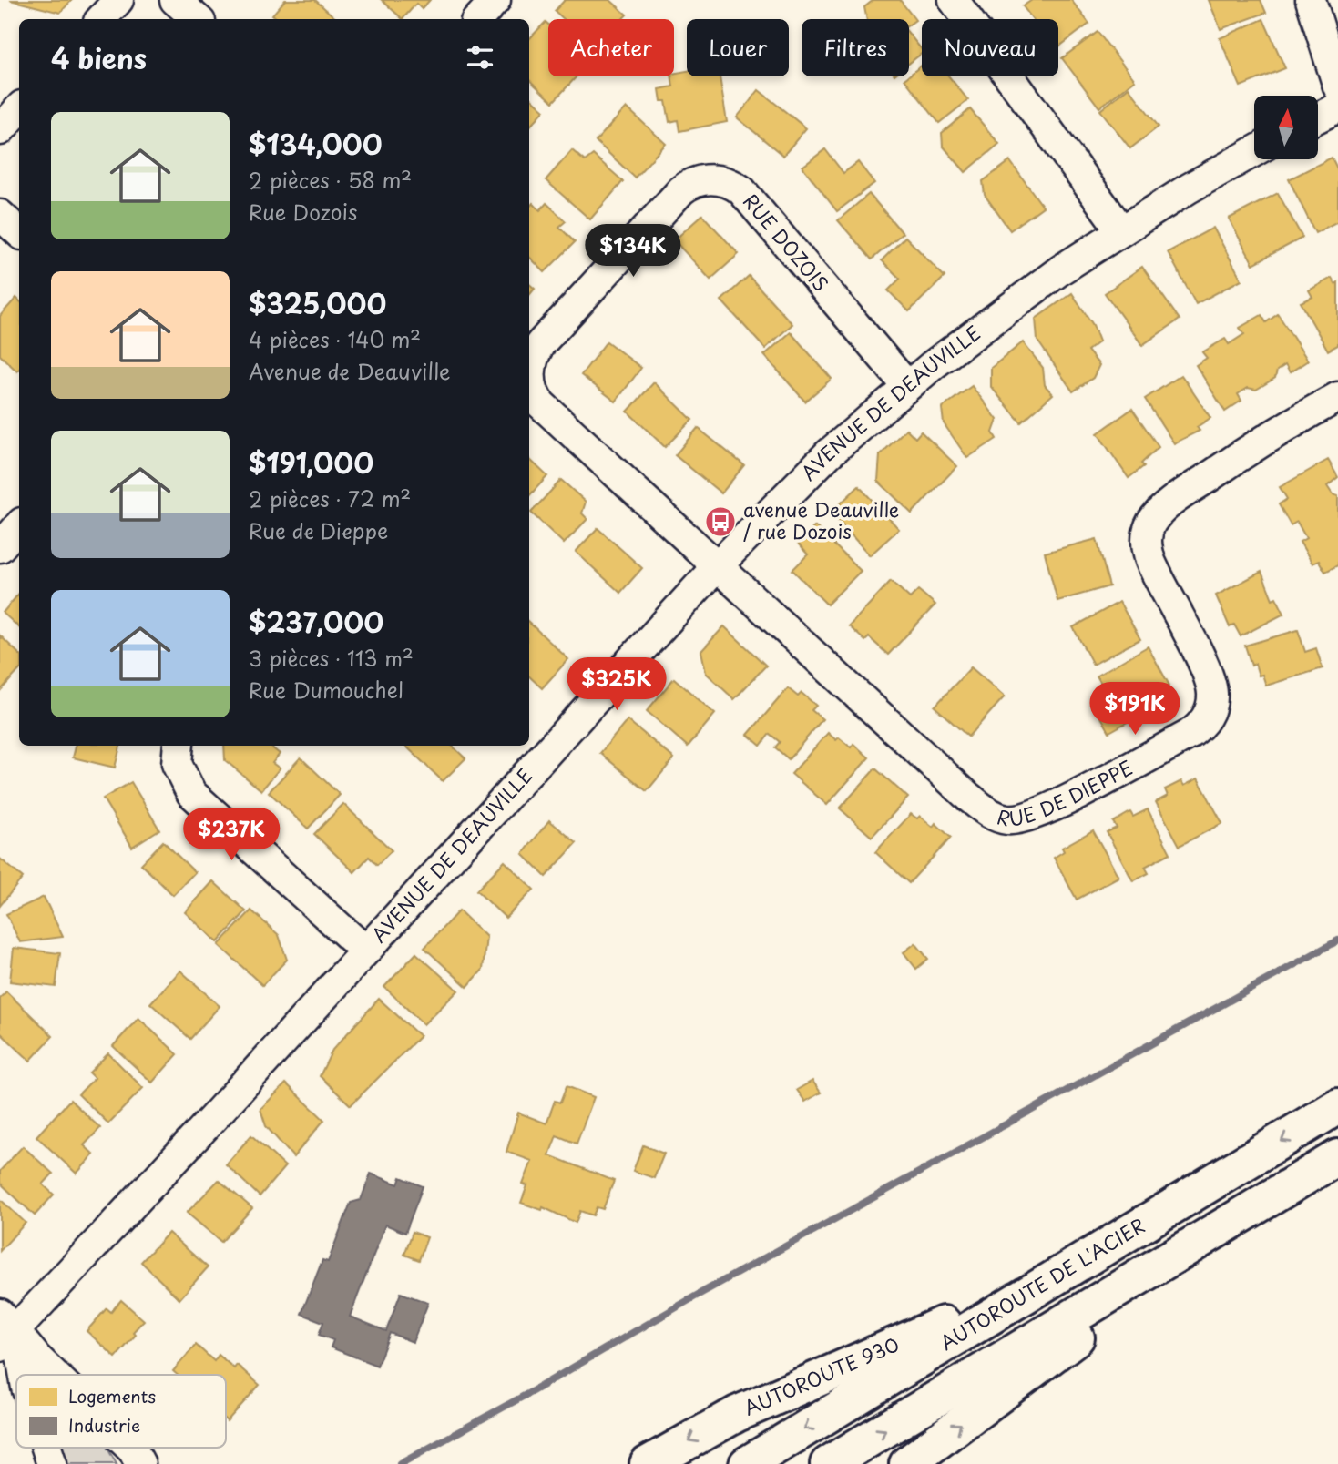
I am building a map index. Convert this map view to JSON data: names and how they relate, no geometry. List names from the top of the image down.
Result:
{
  "streets": {
    "highway": ["AUTOROUTE DE L'ACIER", "AUTOROUTE 930"],
    "street": ["RUE DOZOIS", "AVENUE DE DEAUVILLE", "RUE DE DIEPPE"]
  },
  "crossings": [
    ["RUE DOZOIS", "AVENUE DE DEAUVILLE"],
    ["RUE DOZOIS", "RUE DE DIEPPE"],
    ["AVENUE DE DEAUVILLE", "RUE DE DIEPPE"],
    ["AUTOROUTE DE L'ACIER", "AUTOROUTE 930"]
  ],
  "places": {
    "bus stop": ["avenue Deauville / rue Dozois"]
  },
  "legend": ["Logements", "Industrie"],
  "north": "top",
  "page": {
    "chip": [
      "Acheter",
      "Louer",
      "Filtres",
      "Nouveau"
    ],
    "heading": "4 biens",
    "list": [
      {
        "name": "$134,000",
        "note": "2 pièces · 58 m² · Rue Dozois"
      },
      {
        "name": "$325,000",
        "note": "4 pièces · 140 m² · Avenue de Deauville"
      },
      {
        "name": "$191,000",
        "note": "2 pièces · 72 m² · Rue de Dieppe"
      },
      {
        "name": "$237,000",
        "note": "3 pièces · 113 m² · Rue Dumouchel"
      }
    ],
    "price": [
      "$134K",
      "$325K",
      "$191K",
      "$237K"
    ]
  }
}
